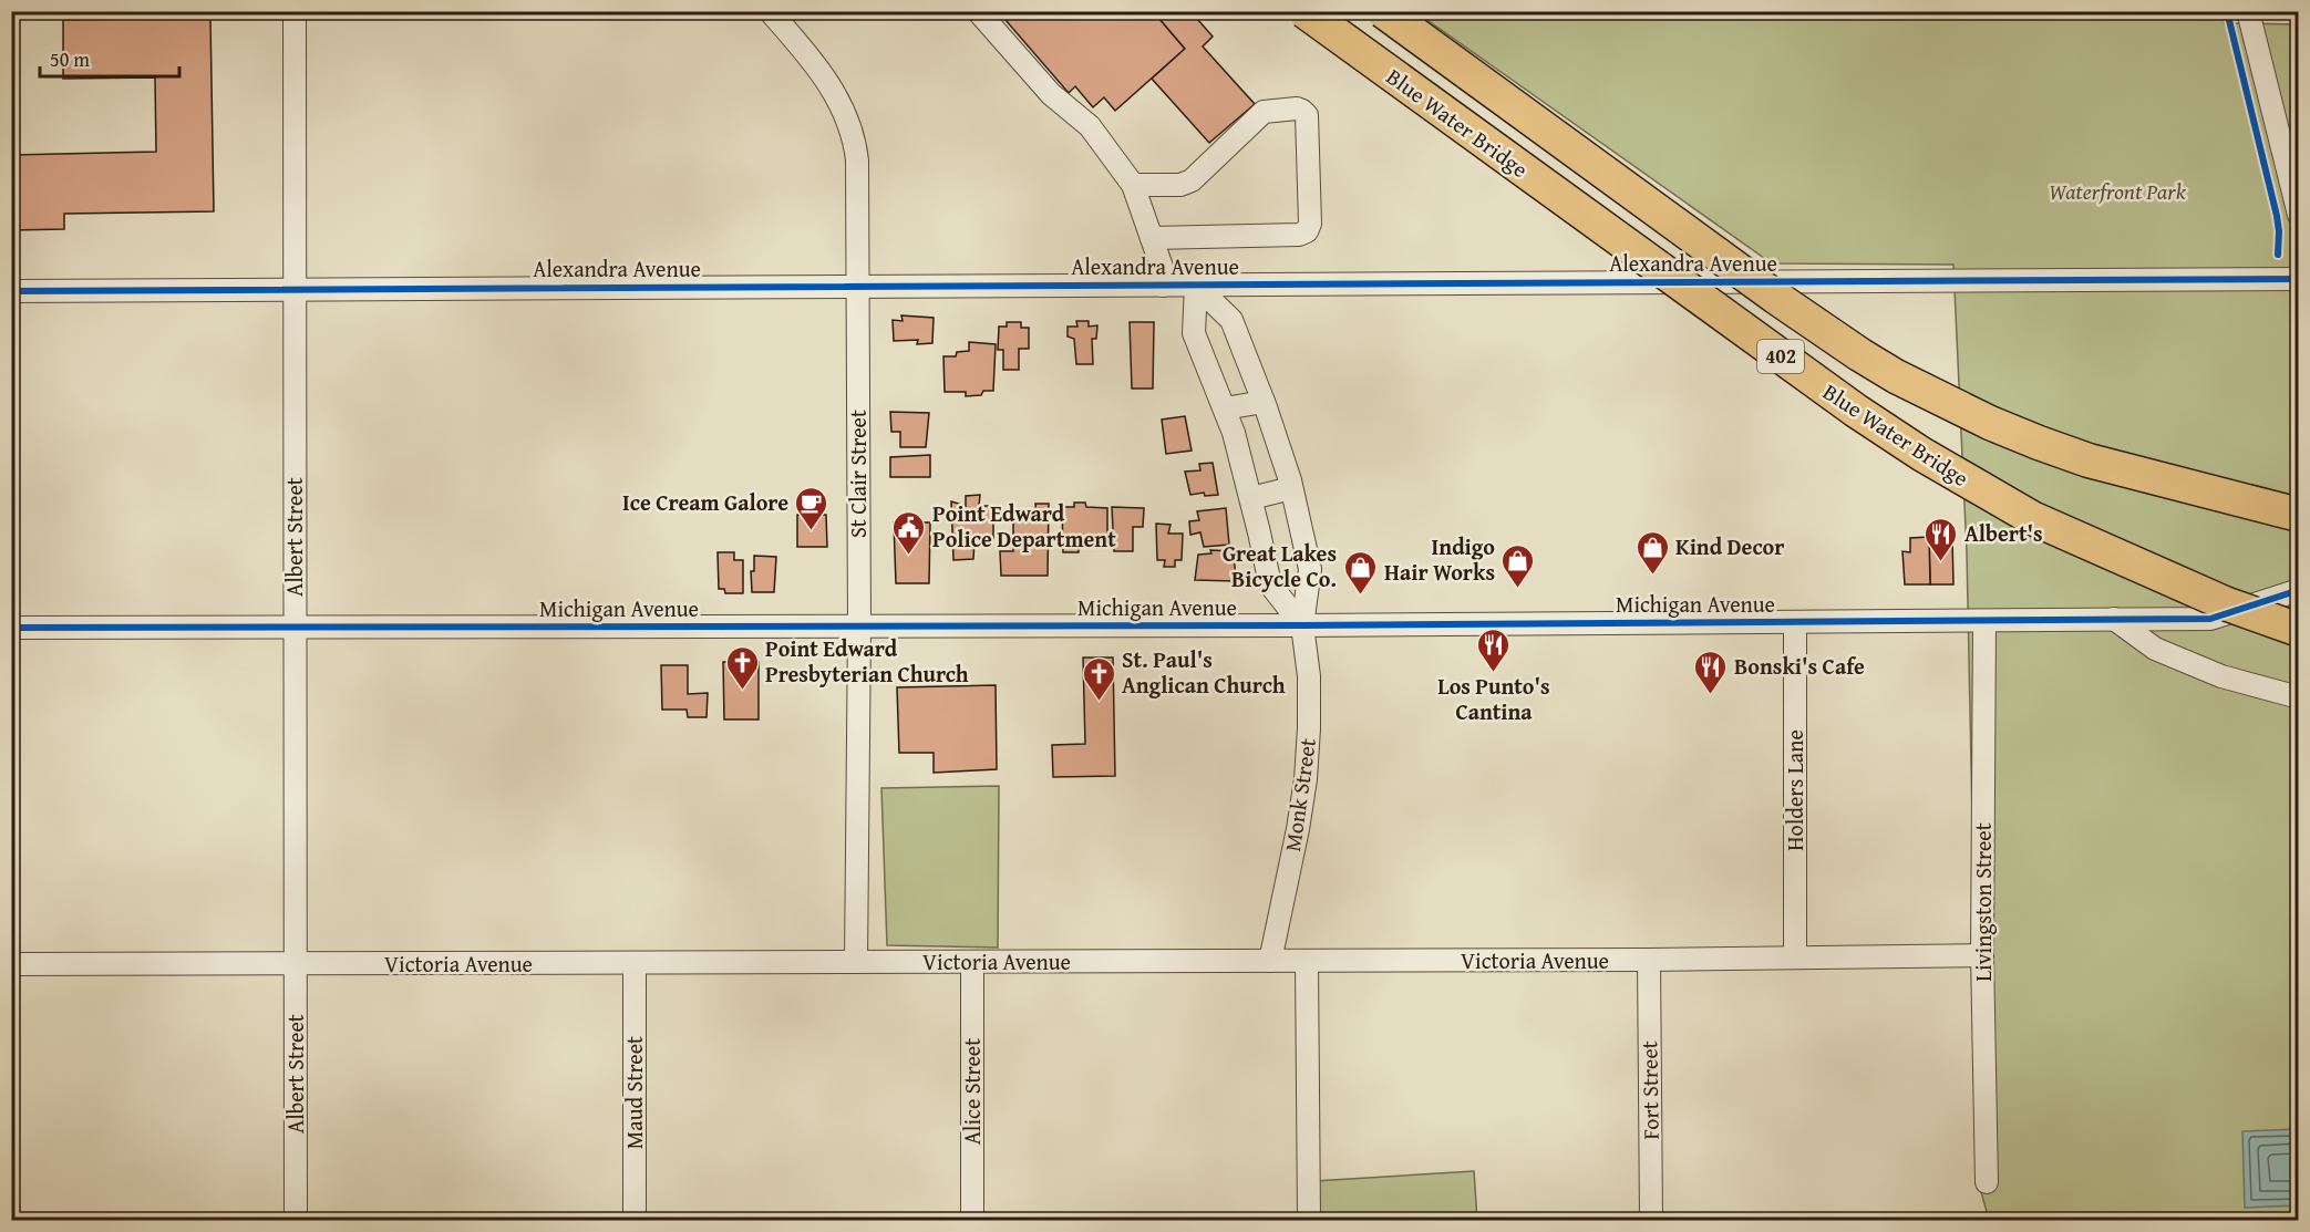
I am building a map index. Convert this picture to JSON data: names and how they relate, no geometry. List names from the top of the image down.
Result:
{
  "streets": {
    "highway": ["Blue Water Bridge", "402"],
    "street": [
      "Alexandra Avenue",
      "St Clair Street",
      "Albert Street",
      "Michigan Avenue",
      "Holders Lane",
      "Monk Street",
      "Livingston Street",
      "Victoria Avenue",
      "Fort Street",
      "Alice Street",
      "Maud Street"
    ]
  },
  "crossings": [
    ["Alexandra Avenue", "St Clair Street"],
    ["Alexandra Avenue", "Albert Street"],
    ["Alexandra Avenue", "Monk Street"],
    ["St Clair Street", "Michigan Avenue"],
    ["St Clair Street", "Victoria Avenue"],
    ["Albert Street", "Michigan Avenue"],
    ["Albert Street", "Victoria Avenue"],
    ["Michigan Avenue", "Holders Lane"],
    ["Michigan Avenue", "Monk Street"],
    ["Michigan Avenue", "Livingston Street"],
    ["Holders Lane", "Victoria Avenue"],
    ["Monk Street", "Victoria Avenue"],
    ["Livingston Street", "Victoria Avenue"],
    ["Victoria Avenue", "Fort Street"],
    ["Victoria Avenue", "Alice Street"],
    ["Victoria Avenue", "Maud Street"]
  ],
  "parks": ["Waterfront Park"],
  "places": {
    "cafe": ["Ice Cream Galore"],
    "public building": ["Point Edward Police Department"],
    "restaurant": ["Albert's", "Los Punto's Cantina", "Bonski's Cafe"],
    "shop": ["Kind Decor", "Indigo Hair Works", "Great Lakes Bicycle Co."],
    "church": ["Point Edward Presbyterian Church", "St. Paul's Anglican Church"]
  },
  "scale_bar": "50 m"
}
